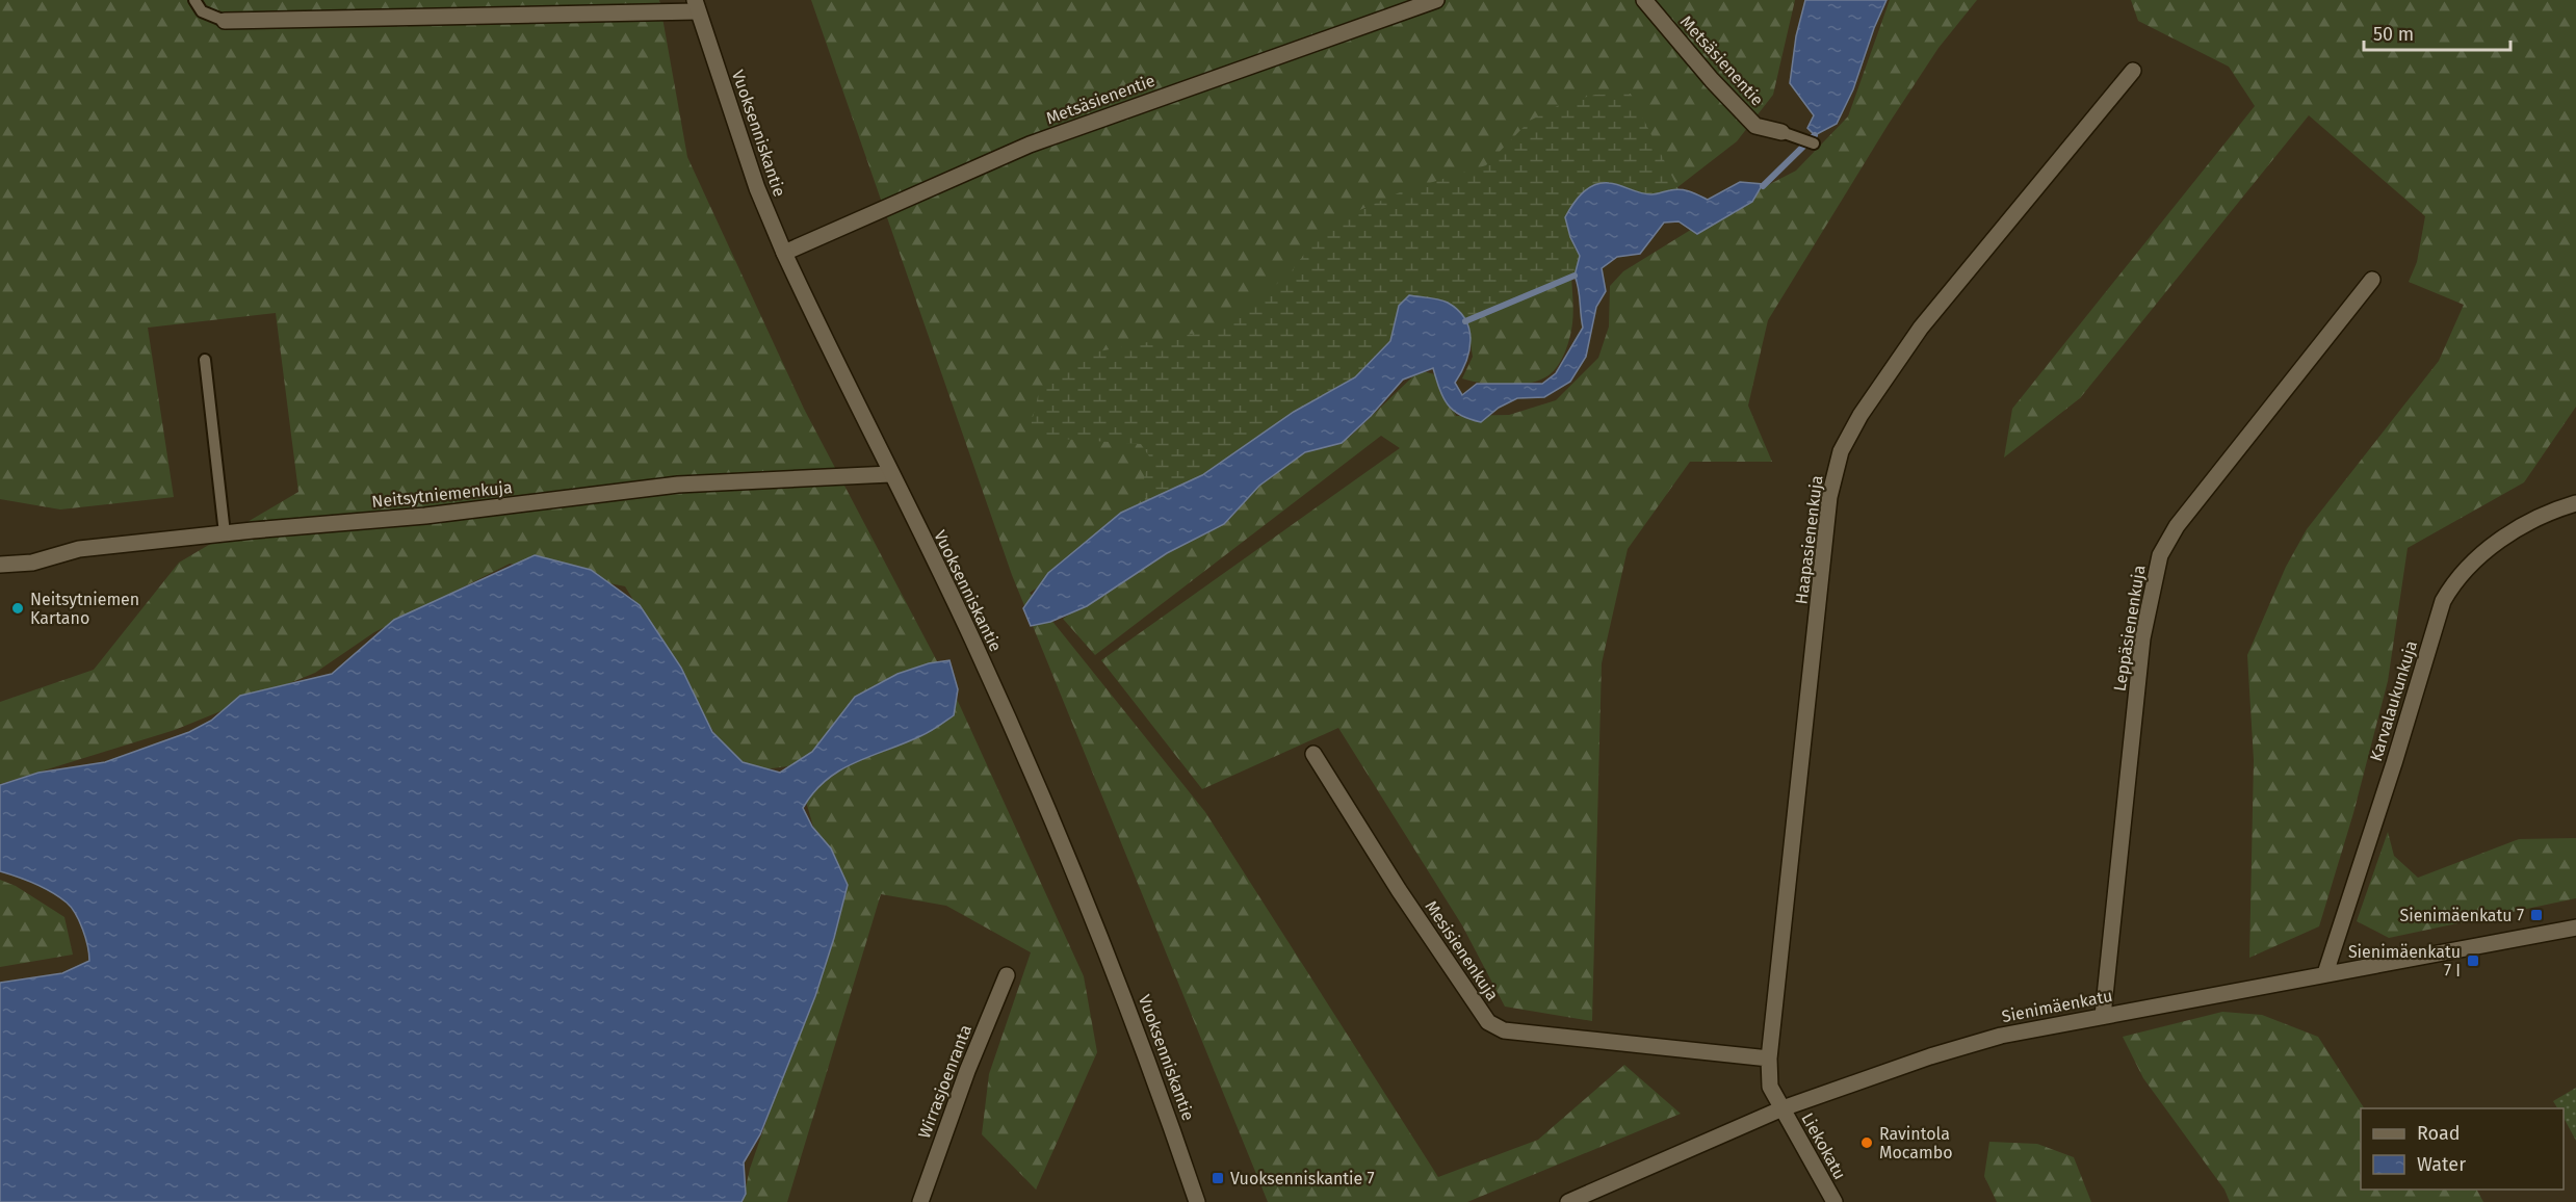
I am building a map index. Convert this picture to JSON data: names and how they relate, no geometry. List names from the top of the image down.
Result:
{
  "streets": {
    "street": [
      "Metsäsienentie",
      "Vuoksenniskantie",
      "Neitsytniemenkuja",
      "Haapasienenkuja",
      "Leppäsienenkuja",
      "Karvalaukunkuja",
      "Mesisienenkuja",
      "Sienimäenkatu",
      "Wirrasjoenranta",
      "Liekokatu"
    ]
  },
  "crossings": [
    ["Metsäsienentie", "Vuoksenniskantie"],
    ["Vuoksenniskantie", "Neitsytniemenkuja"],
    ["Haapasienenkuja", "Mesisienenkuja"],
    ["Haapasienenkuja", "Sienimäenkatu"],
    ["Haapasienenkuja", "Liekokatu"],
    ["Leppäsienenkuja", "Sienimäenkatu"],
    ["Karvalaukunkuja", "Sienimäenkatu"],
    ["Sienimäenkatu", "Liekokatu"]
  ],
  "places": {
    "other": ["Neitsytniemen Kartano", "Ravintola Mocambo"],
    "transit": ["Sienimäenkatu 7", "Sienimäenkatu 7 I", "Vuoksenniskantie 7"]
  },
  "legend": ["Road", "Water"],
  "scale_bar": "50 m"
}
